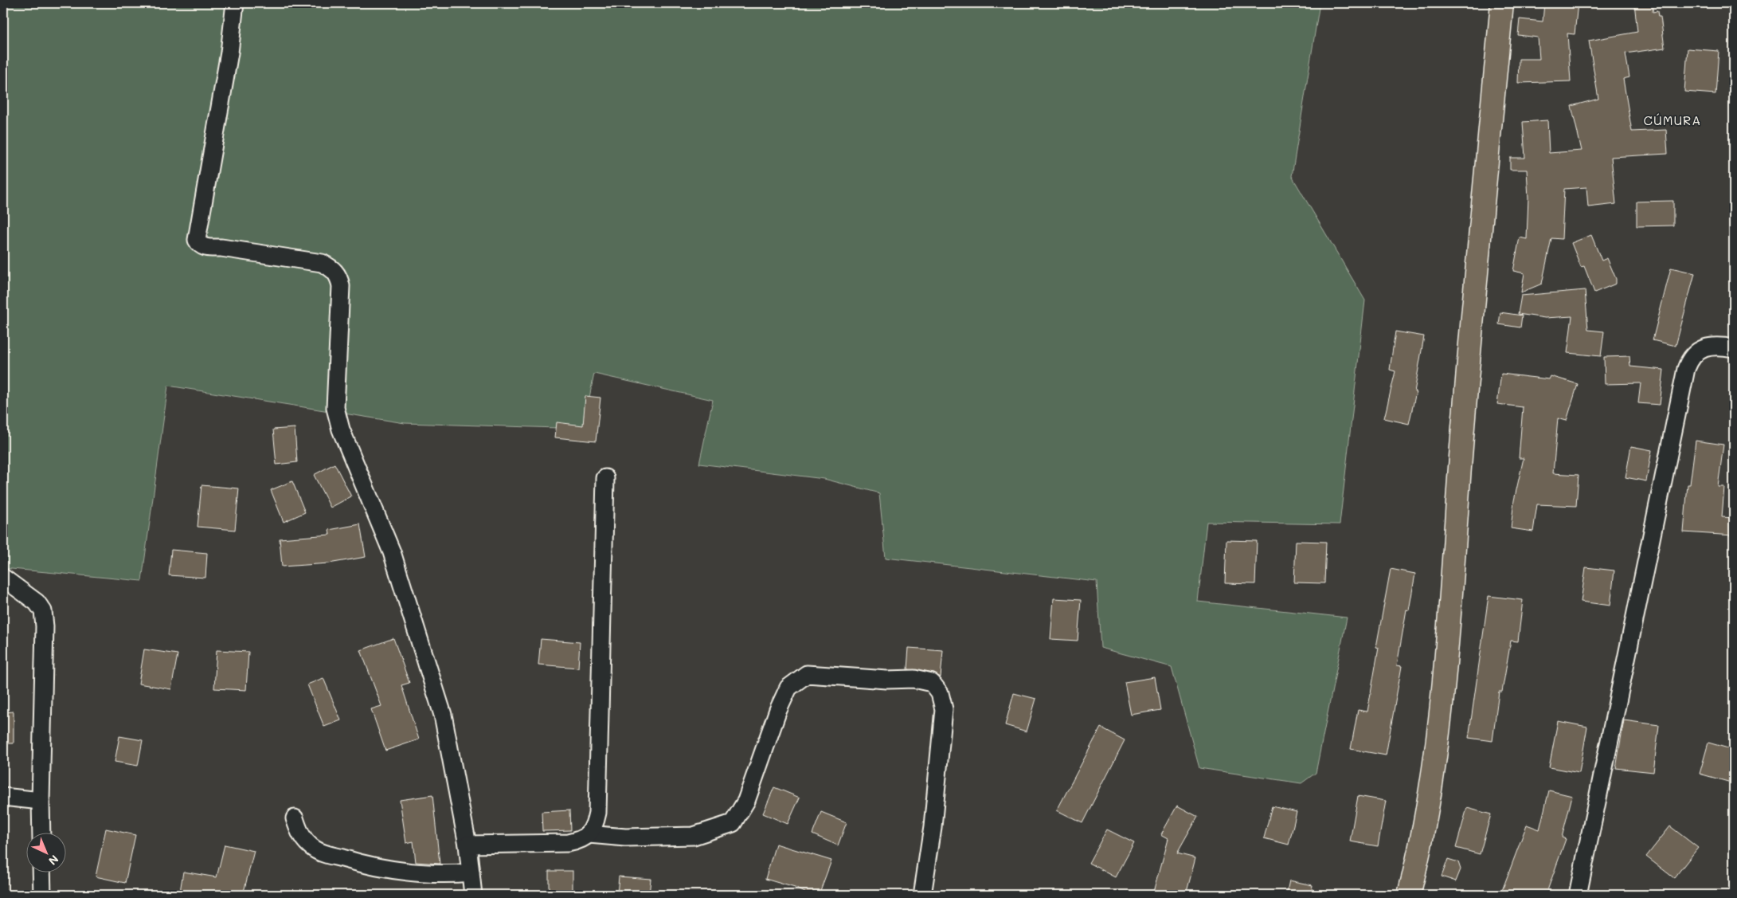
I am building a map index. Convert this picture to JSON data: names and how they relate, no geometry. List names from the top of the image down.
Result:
{
  "districts": ["CÚMURA"],
  "north": "bottom right"
}
